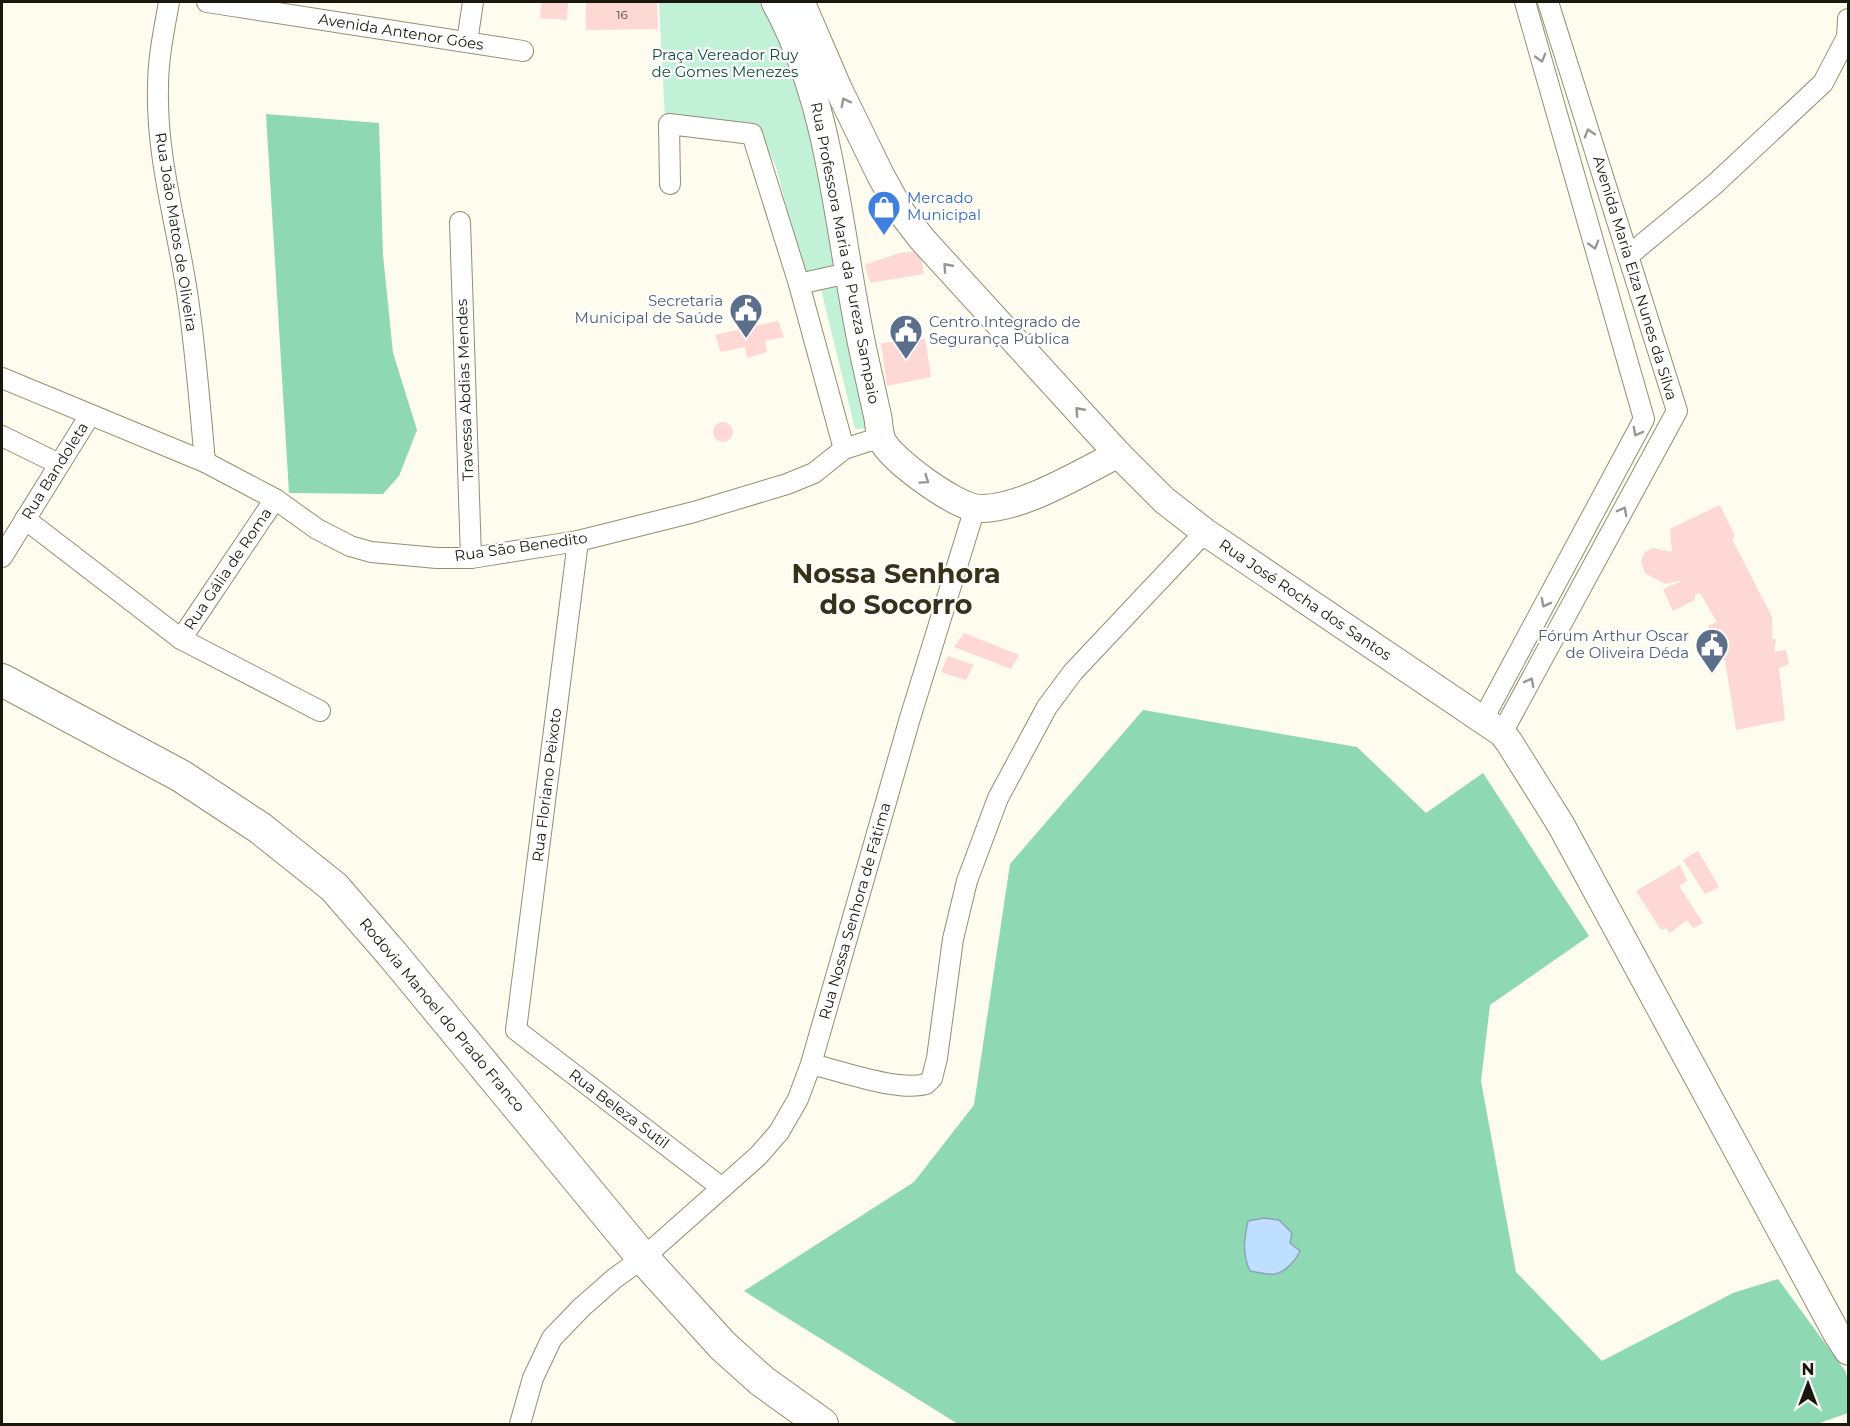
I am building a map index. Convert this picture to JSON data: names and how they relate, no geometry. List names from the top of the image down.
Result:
{
  "streets": {
    "main road": ["Rodovia Manoel do Prado Franco"],
    "street": [
      "Avenida Antenor Góes",
      "Rua João Matos de Oliveira",
      "Rua Professora Maria da Pureza Sampaio",
      "Avenida Maria Elza Nunes da Silva",
      "Travessa Abdias Mendes",
      "Rua Bandoleta",
      "Rua São Benedito",
      "Rua Gália de Roma",
      "Rua José Rocha dos Santos",
      "Rua Floriano Peixoto",
      "Rua Nossa Senhora de Fátima",
      "Rua Beleza Sutil"
    ]
  },
  "crossings": [
    ["Rua João Matos de Oliveira", "Rua São Benedito"],
    ["Rua Professora Maria da Pureza Sampaio", "Rua São Benedito"],
    ["Avenida Maria Elza Nunes da Silva", "Rua José Rocha dos Santos"],
    ["Travessa Abdias Mendes", "Rua São Benedito"],
    ["Rua Bandoleta", "Rua São Benedito"],
    ["Rua São Benedito", "Rua Gália de Roma"],
    ["Rua São Benedito", "Rua Floriano Peixoto"],
    ["Rua Floriano Peixoto", "Rua Beleza Sutil"],
    ["Rua Nossa Senhora de Fátima", "Rodovia Manoel do Prado Franco"],
    ["Rua Nossa Senhora de Fátima", "Rua Beleza Sutil"]
  ],
  "districts": ["Nossa Senhora do Socorro"],
  "parks": ["Praça Vereador Ruy de Gomes Menezes"],
  "places": {
    "shop": ["Mercado Municipal"],
    "public building": ["Secretaria Municipal de Saúde", "Centro Integrado de Segurança Pública", "Fórum Arthur Oscar de Oliveira Déda"]
  },
  "house_numbers": ["16"],
  "north": "top"
}
